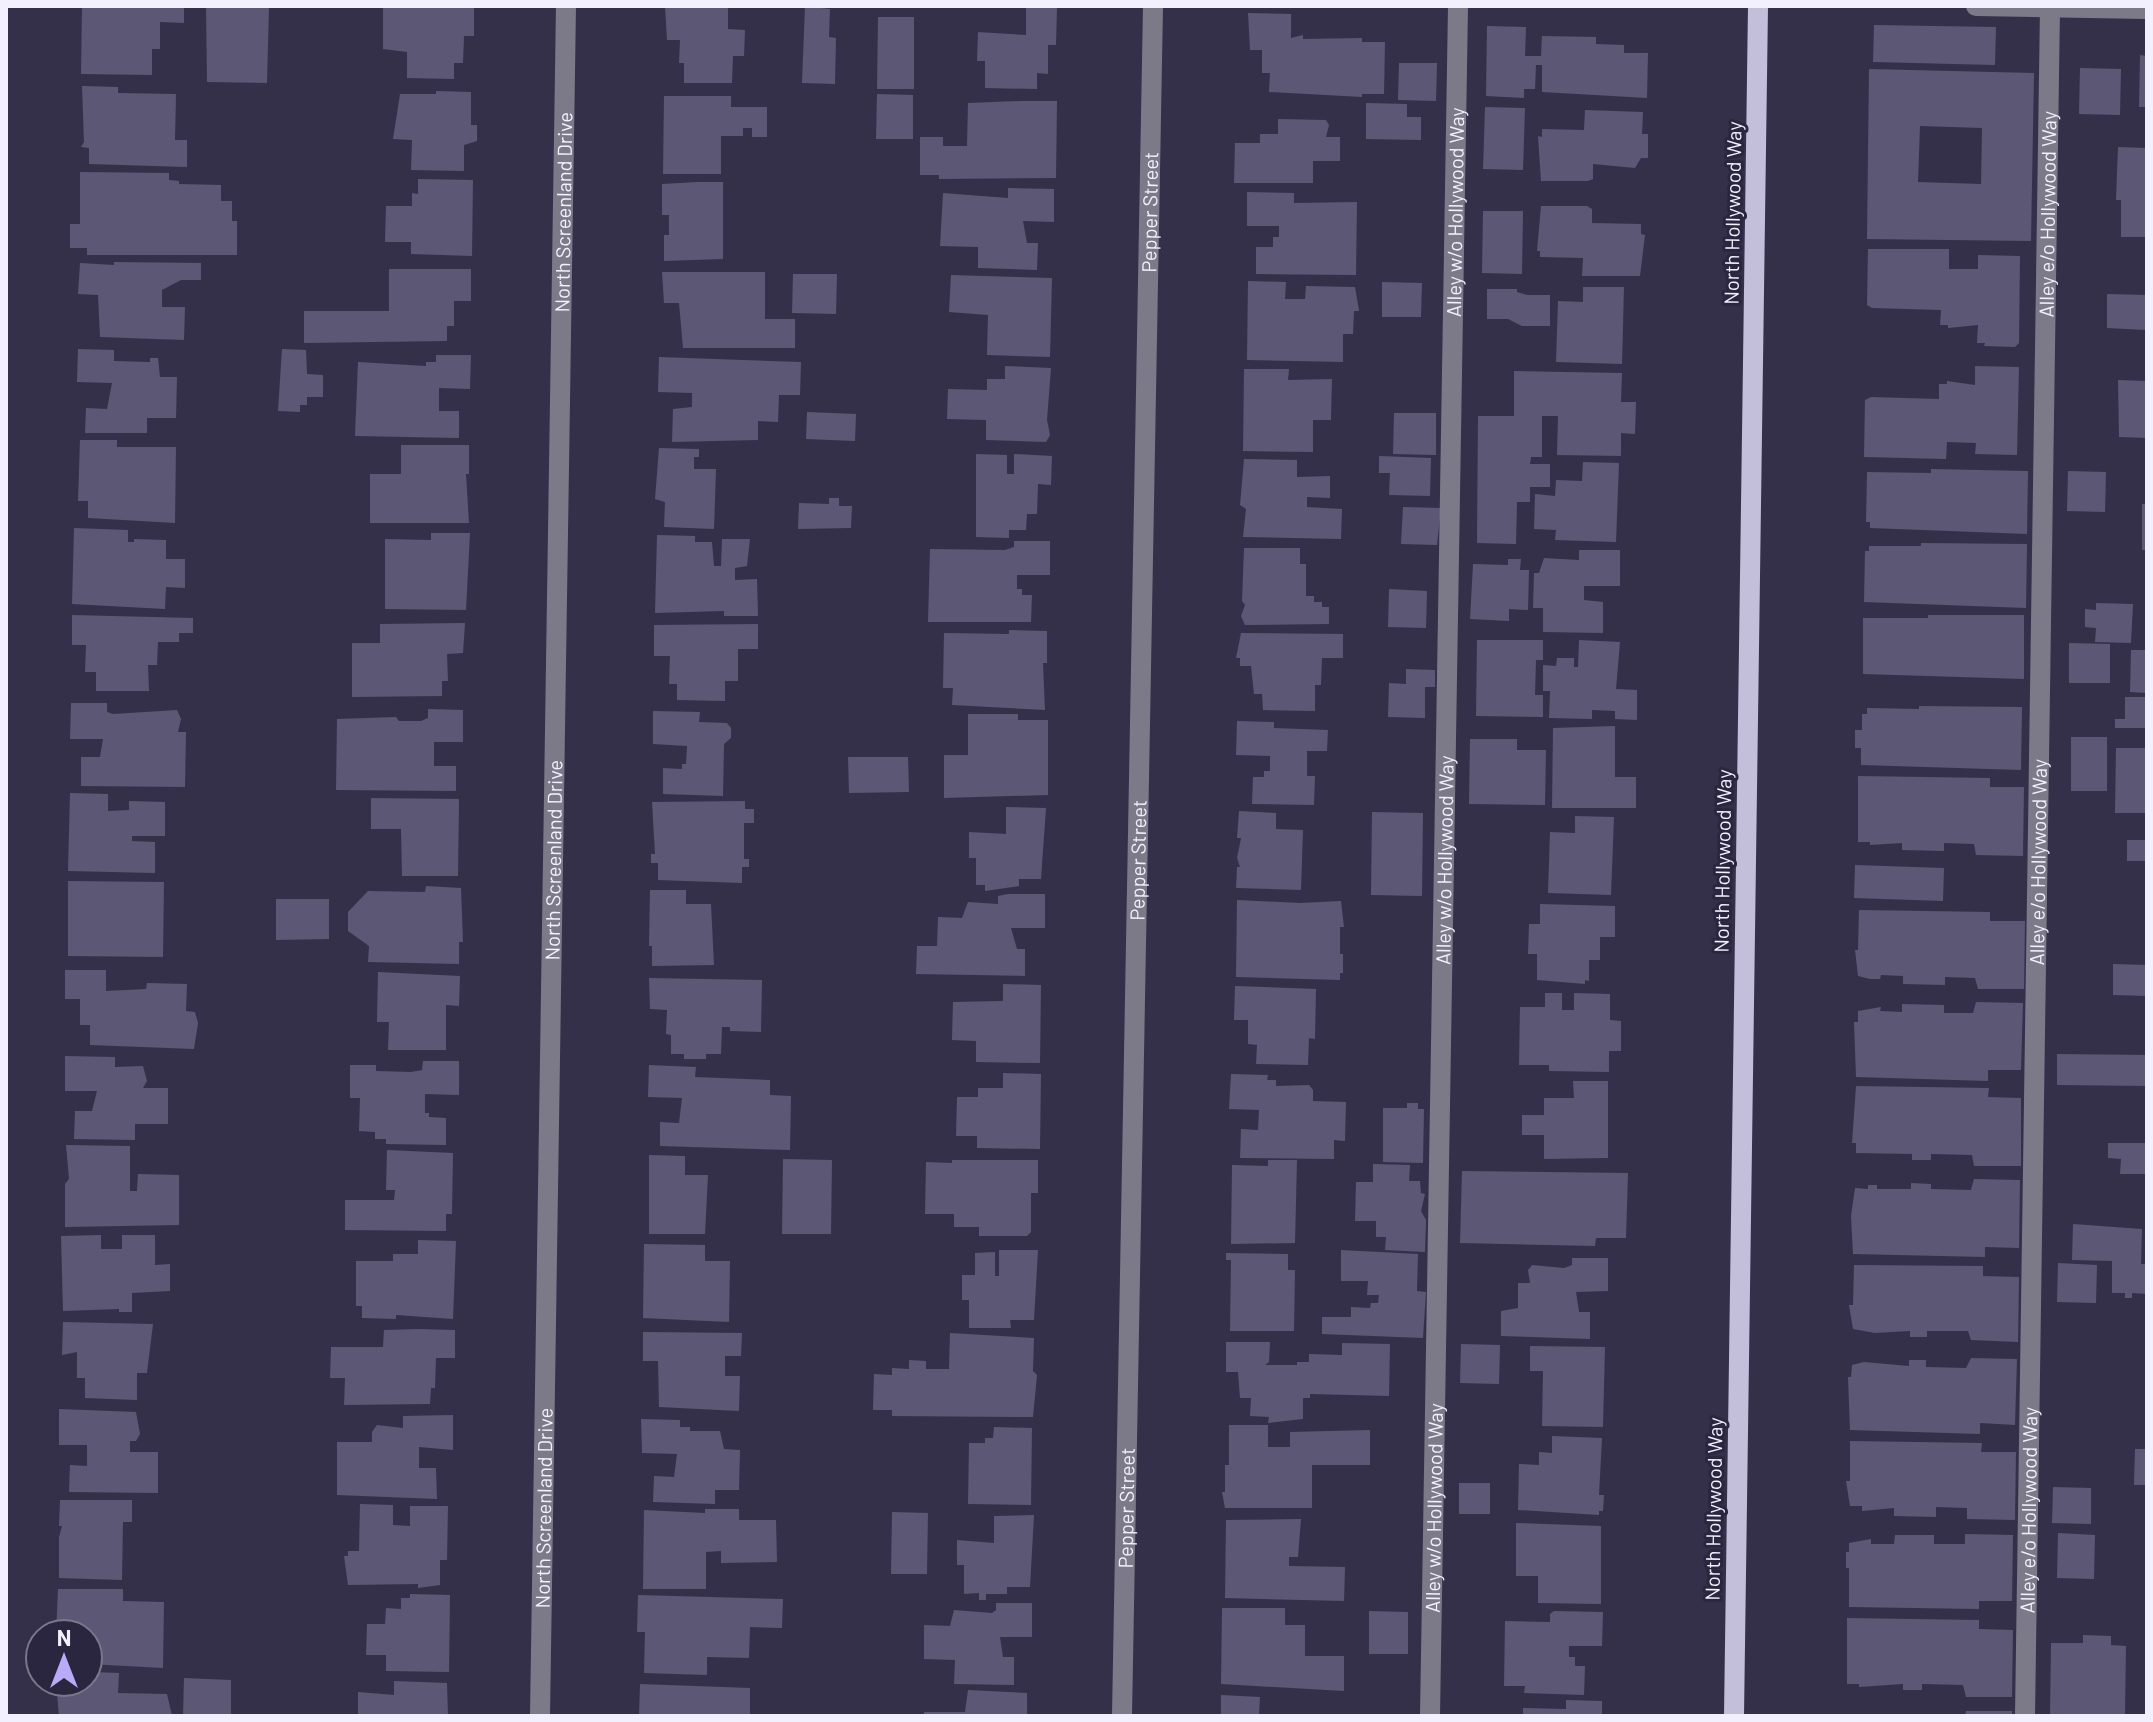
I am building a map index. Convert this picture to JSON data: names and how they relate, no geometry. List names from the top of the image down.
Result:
{
  "streets": {
    "main road": ["North Hollywood Way"],
    "street": [
      "North Screenland Drive",
      "Pepper Street",
      "Alley w/o Hollywood Way",
      "Alley e/o Hollywood Way"
    ]
  },
  "north": "top"
}
